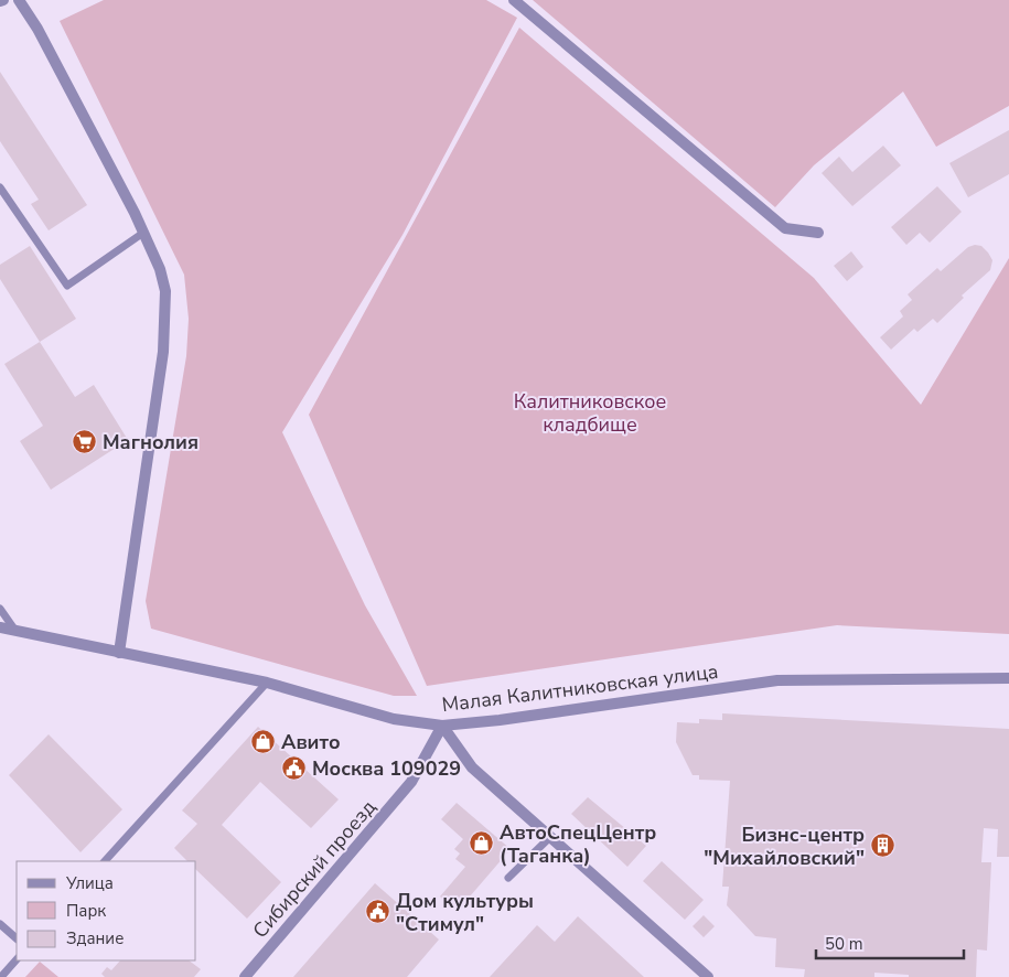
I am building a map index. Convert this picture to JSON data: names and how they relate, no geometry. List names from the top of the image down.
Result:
{
  "streets": {
    "street": ["Малая Калитниковская улица", "Сибирский проезд"]
  },
  "crossings": [
    ["Малая Калитниковская улица", "Сибирский проезд"]
  ],
  "parks": ["Калитниковское кладбище"],
  "places": {
    "supermarket": ["Магнолия"],
    "shop": ["Авито", "АвтоСпецЦентр (Таганка)"],
    "public building": ["Москва 109029", "Дом культуры \"Стимул\""],
    "building": ["Бизнс-центр \"Михайловский\""]
  },
  "legend": ["Улица", "Парк", "Здание"],
  "scale_bar": "50 m"
}
